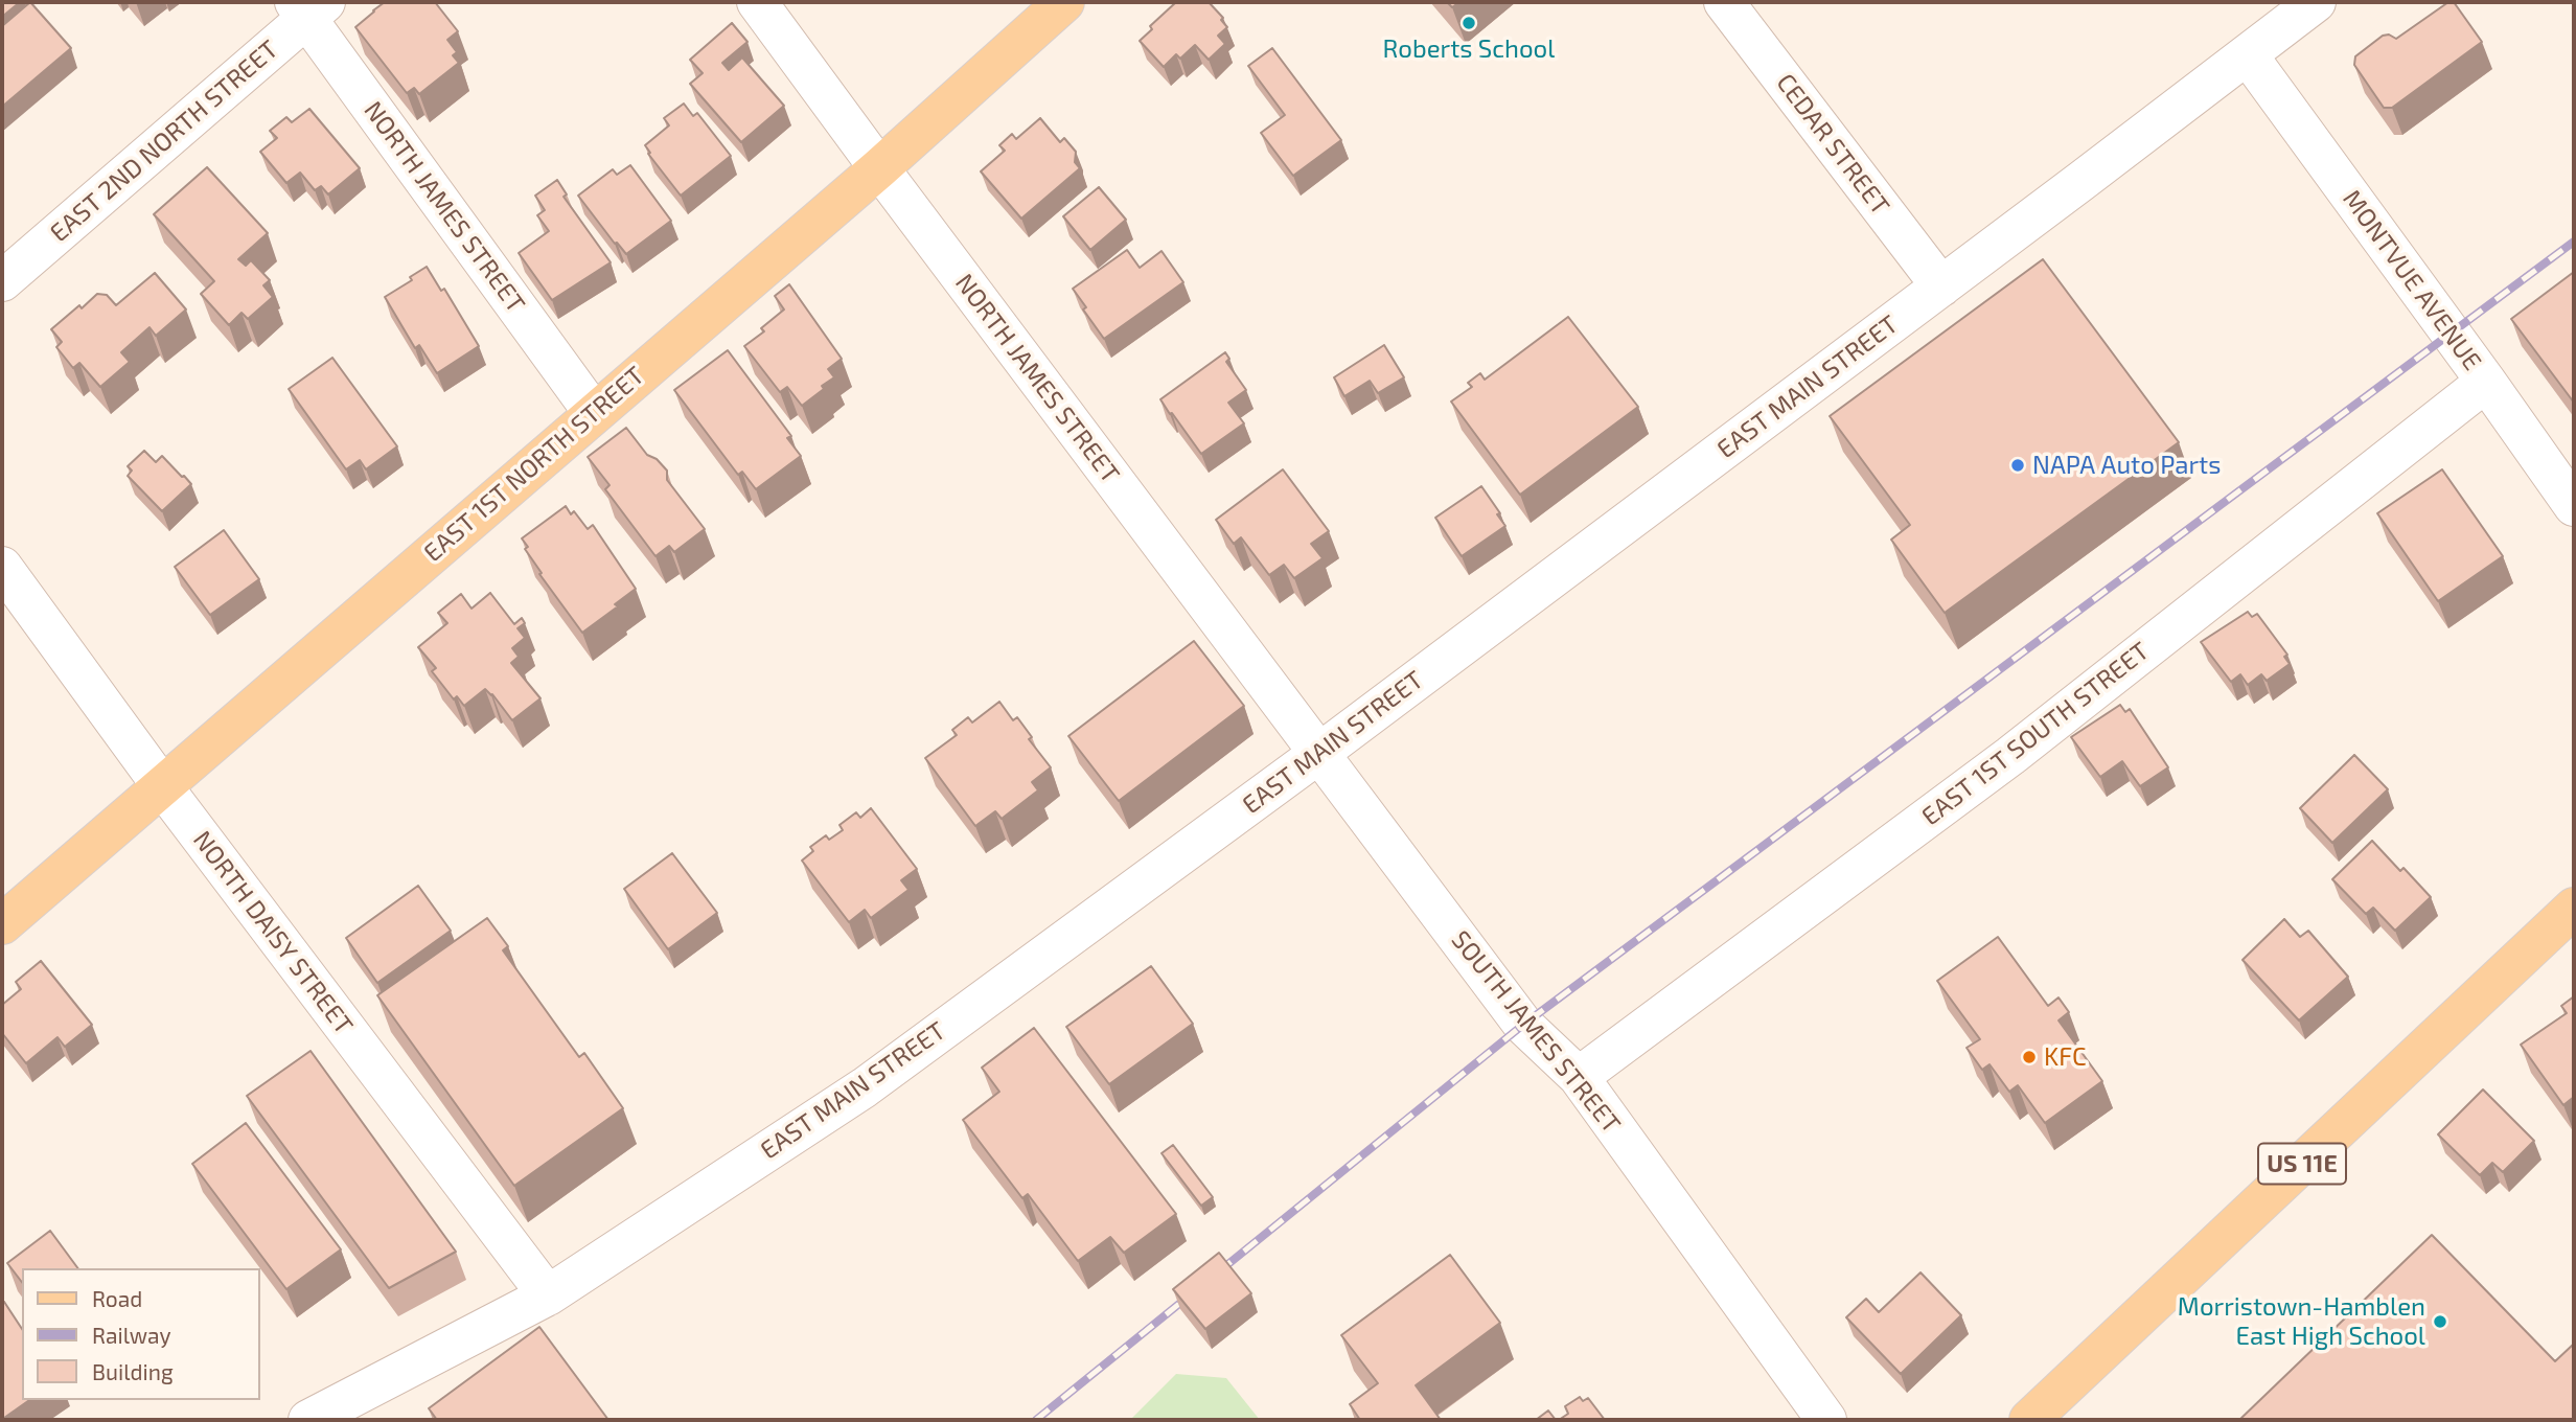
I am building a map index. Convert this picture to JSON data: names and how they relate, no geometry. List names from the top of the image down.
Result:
{
  "streets": {
    "main road": ["EAST 1ST NORTH STREET", "US 11E"],
    "street": [
      "EAST 2ND NORTH STREET",
      "CEDAR STREET",
      "NORTH JAMES STREET",
      "MONTVUE AVENUE",
      "EAST MAIN STREET",
      "EAST 1ST SOUTH STREET",
      "NORTH DAISY STREET",
      "SOUTH JAMES STREET"
    ]
  },
  "crossings": [
    ["EAST 2ND NORTH STREET", "NORTH JAMES STREET"],
    ["CEDAR STREET", "EAST MAIN STREET"],
    ["NORTH JAMES STREET", "EAST MAIN STREET"],
    ["NORTH JAMES STREET", "EAST 1ST NORTH STREET"],
    ["NORTH JAMES STREET", "SOUTH JAMES STREET"],
    ["MONTVUE AVENUE", "EAST MAIN STREET"],
    ["MONTVUE AVENUE", "EAST 1ST SOUTH STREET"],
    ["EAST MAIN STREET", "NORTH DAISY STREET"],
    ["EAST MAIN STREET", "SOUTH JAMES STREET"],
    ["EAST 1ST NORTH STREET", "NORTH DAISY STREET"],
    ["EAST 1ST SOUTH STREET", "SOUTH JAMES STREET"]
  ],
  "places": [
    "Roberts School",
    "NAPA Auto Parts",
    "KFC",
    "Morristown-Hamblen East High School"
  ],
  "legend": ["Road", "Railway", "Building"]
}
